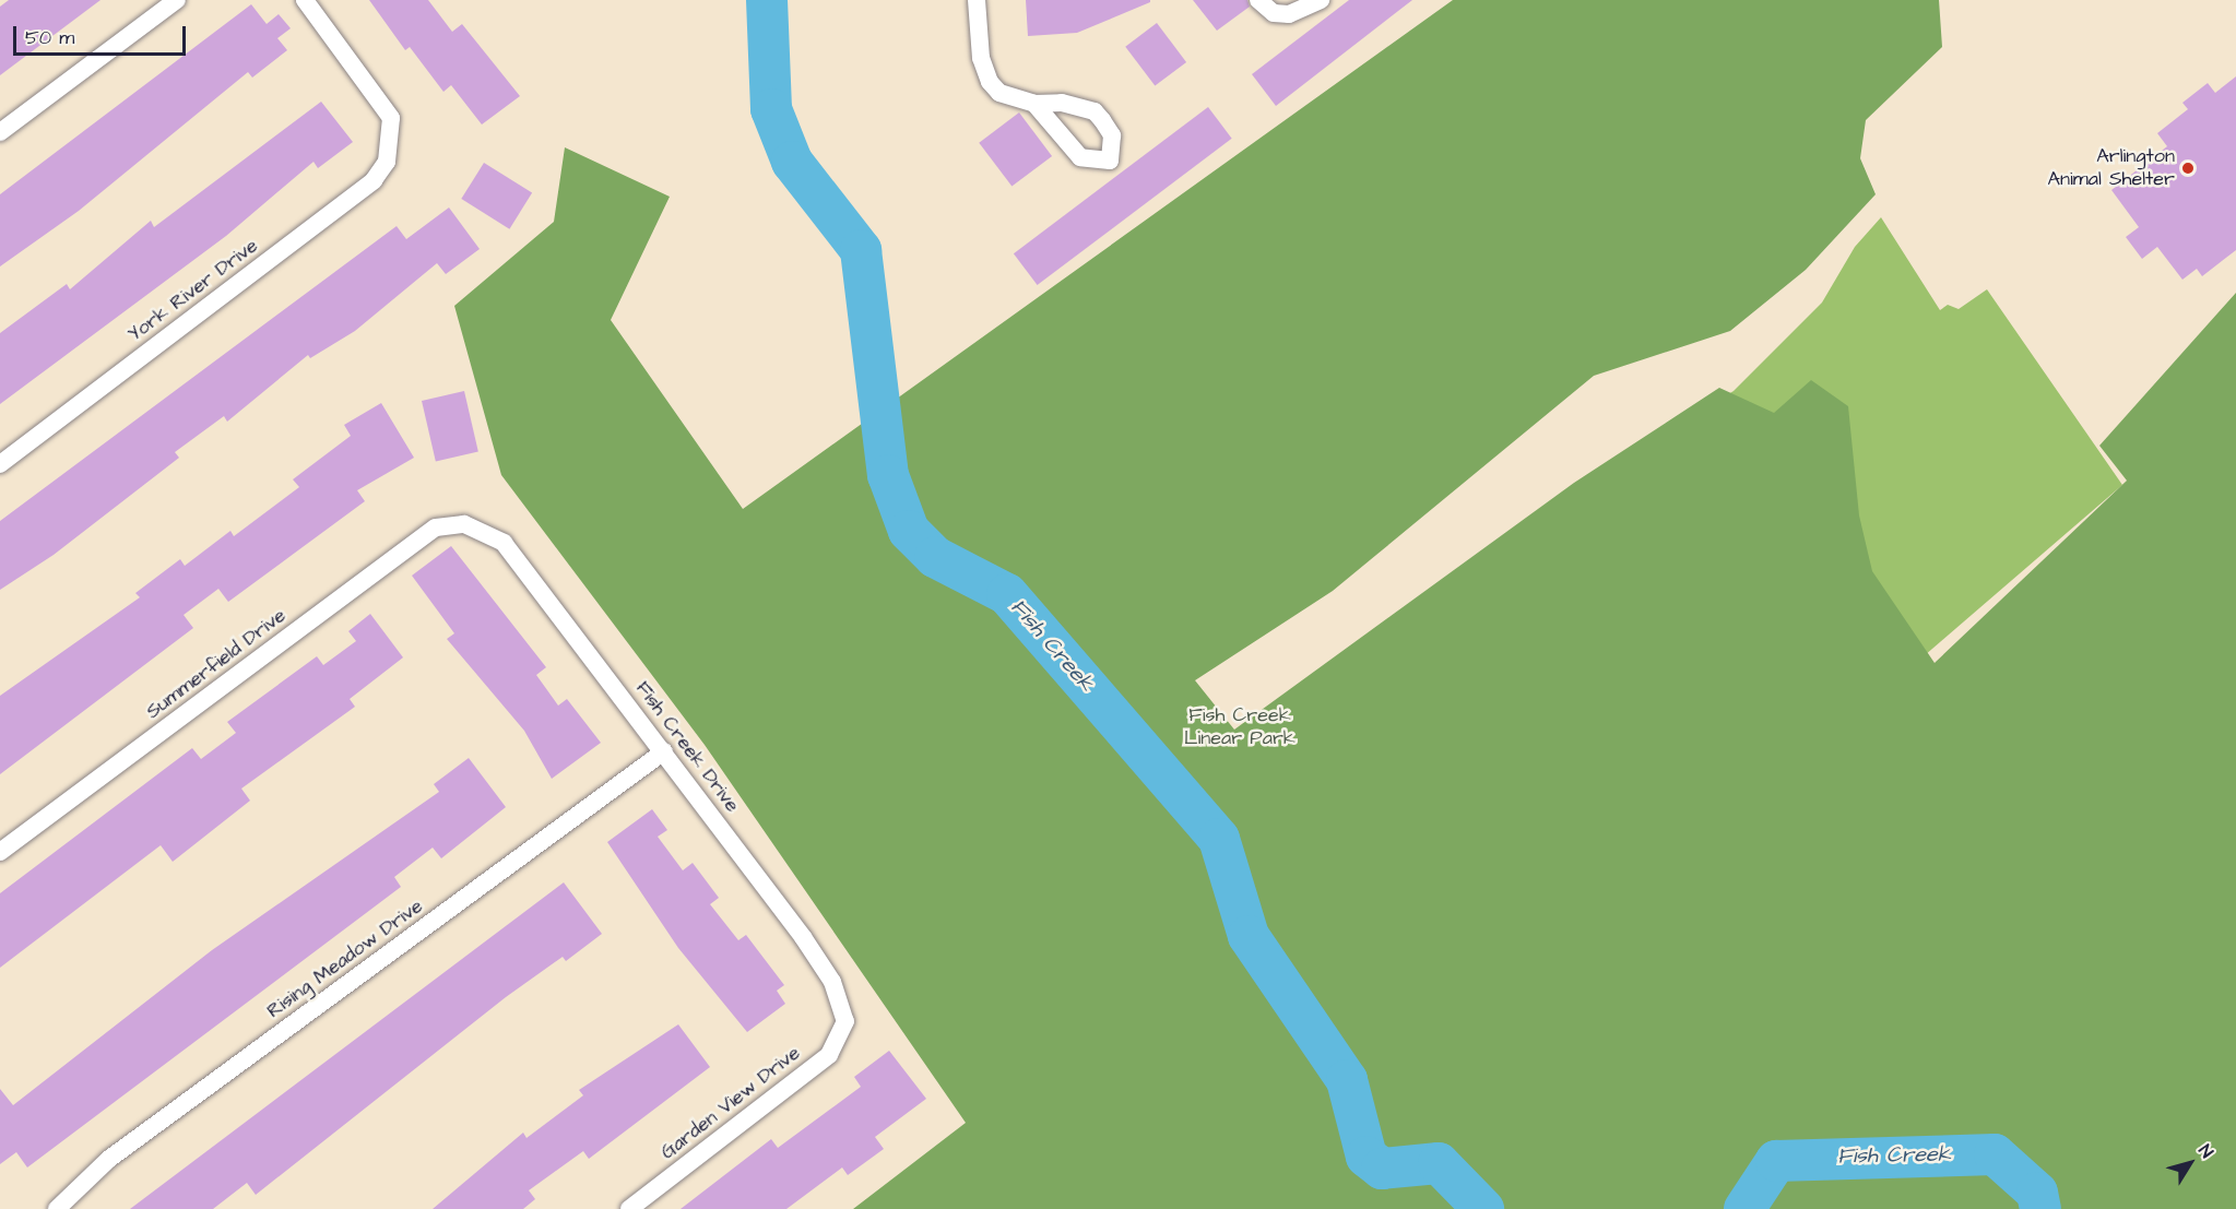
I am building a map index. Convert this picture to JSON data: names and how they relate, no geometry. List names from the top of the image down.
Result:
{
  "streets": {
    "street": [
      "York River Drive",
      "Summerfield Drive",
      "Fish Creek Drive",
      "Rising Meadow Drive",
      "Garden View Drive"
    ]
  },
  "crossings": [
    ["Summerfield Drive", "Fish Creek Drive"],
    ["Fish Creek Drive", "Rising Meadow Drive"],
    ["Fish Creek Drive", "Garden View Drive"]
  ],
  "water": ["Fish Creek"],
  "parks": ["Fish Creek Linear Park"],
  "places": ["Arlington Animal Shelter"],
  "scale_bar": "50 m",
  "north": "top right"
}
